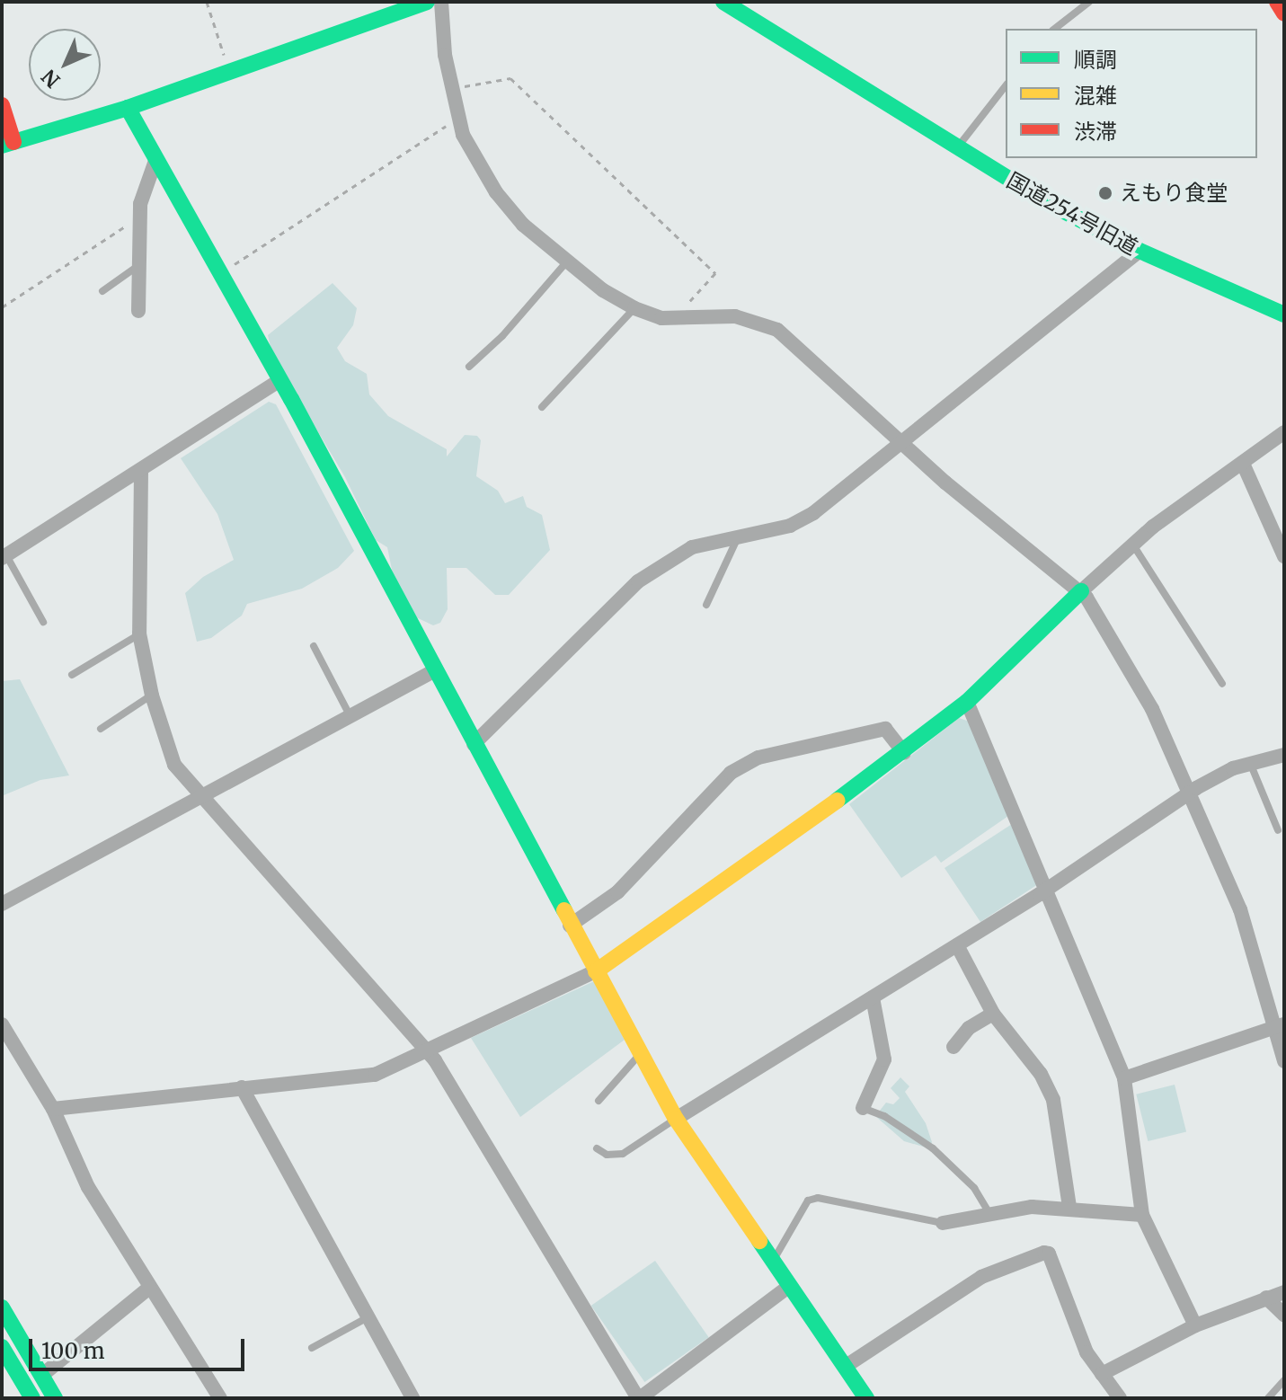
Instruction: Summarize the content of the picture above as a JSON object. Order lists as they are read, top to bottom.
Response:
{
  "streets": {
    "main road": ["国道254号旧道"]
  },
  "places": ["えもり食堂"],
  "legend": ["順調", "混雑", "渋滞"],
  "scale_bar": "100 m",
  "north": "bottom left"
}
